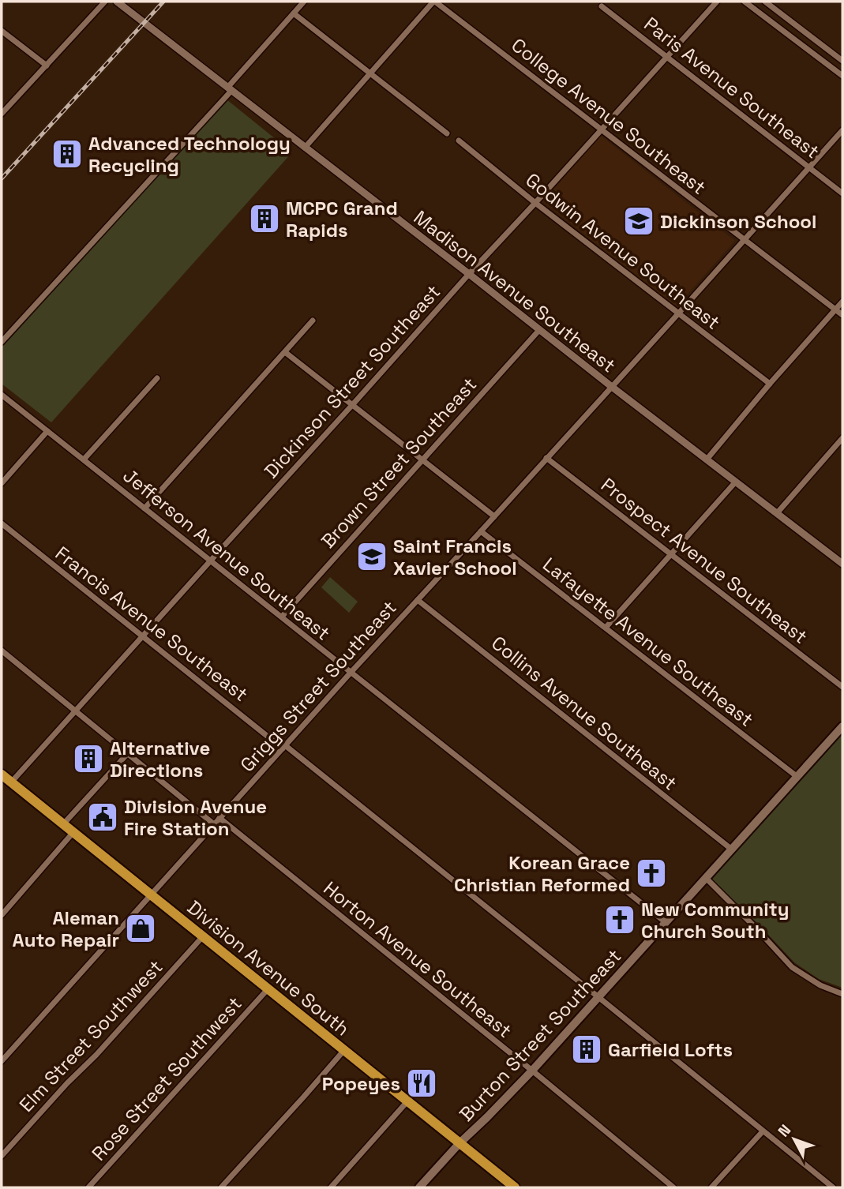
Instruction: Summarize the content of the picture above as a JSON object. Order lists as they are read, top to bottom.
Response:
{
  "streets": {
    "main road": ["Division Avenue South", "Burton Street Southeast"],
    "street": [
      "Paris Avenue Southeast",
      "College Avenue Southeast",
      "Godwin Avenue Southeast",
      "Madison Avenue Southeast",
      "Dickinson Street Southeast",
      "Brown Street Southeast",
      "Jefferson Avenue Southeast",
      "Prospect Avenue Southeast",
      "Francis Avenue Southeast",
      "Lafayette Avenue Southeast",
      "Griggs Street Southeast",
      "Collins Avenue Southeast",
      "Horton Avenue Southeast",
      "Elm Street Southwest",
      "Rose Street Southwest"
    ]
  },
  "crossings": [
    ["Paris Avenue Southeast", "Dickinson Street Southeast"],
    ["Paris Avenue Southeast", "Griggs Street Southeast"],
    ["College Avenue Southeast", "Dickinson Street Southeast"],
    ["College Avenue Southeast", "Griggs Street Southeast"],
    ["Godwin Avenue Southeast", "Dickinson Street Southeast"],
    ["Godwin Avenue Southeast", "Griggs Street Southeast"],
    ["Madison Avenue Southeast", "Dickinson Street Southeast"],
    ["Madison Avenue Southeast", "Brown Street Southeast"],
    ["Madison Avenue Southeast", "Griggs Street Southeast"],
    ["Dickinson Street Southeast", "Jefferson Avenue Southeast"],
    ["Dickinson Street Southeast", "Francis Avenue Southeast"],
    ["Dickinson Street Southeast", "Division Avenue South"],
    ["Brown Street Southeast", "Jefferson Avenue Southeast"],
    ["Jefferson Avenue Southeast", "Griggs Street Southeast"],
    ["Jefferson Avenue Southeast", "Burton Street Southeast"],
    ["Prospect Avenue Southeast", "Griggs Street Southeast"],
    ["Francis Avenue Southeast", "Griggs Street Southeast"],
    ["Francis Avenue Southeast", "Burton Street Southeast"],
    ["Lafayette Avenue Southeast", "Griggs Street Southeast"],
    ["Lafayette Avenue Southeast", "Burton Street Southeast"],
    ["Griggs Street Southeast", "Collins Avenue Southeast"],
    ["Griggs Street Southeast", "Horton Avenue Southeast"],
    ["Griggs Street Southeast", "Division Avenue South"],
    ["Collins Avenue Southeast", "Burton Street Southeast"],
    ["Horton Avenue Southeast", "Burton Street Southeast"],
    ["Division Avenue South", "Burton Street Southeast"],
    ["Division Avenue South", "Elm Street Southwest"],
    ["Division Avenue South", "Rose Street Southwest"]
  ],
  "places": {
    "building": [
      "Advanced Technology Recycling",
      "MCPC Grand Rapids",
      "Alternative Directions",
      "Garfield Lofts"
    ],
    "school or university": ["Dickinson School", "Saint Francis Xavier School"],
    "public building": ["Division Avenue Fire Station"],
    "church": ["Korean Grace Christian Reformed", "New Community Church South"],
    "shop": ["Aleman Auto Repair"],
    "restaurant": ["Popeyes"]
  },
  "north": "top left"
}
